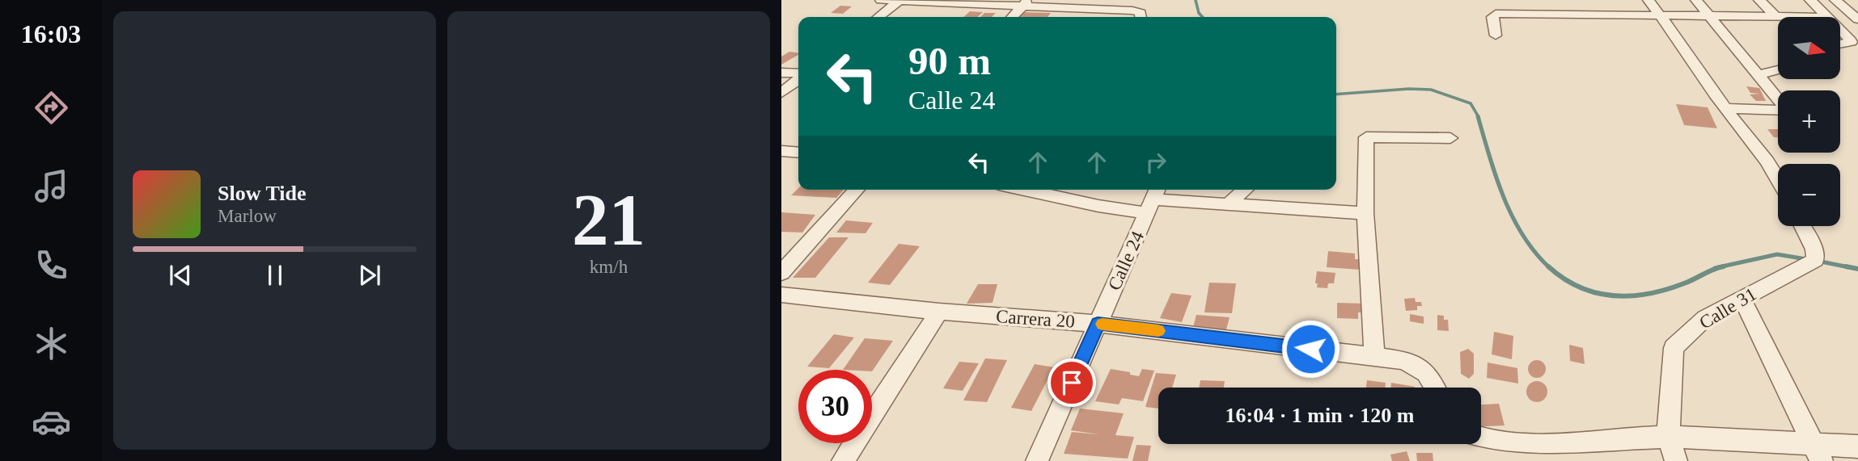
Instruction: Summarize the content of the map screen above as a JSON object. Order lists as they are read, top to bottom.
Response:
{
  "streets": {
    "street": ["Calle 24", "Calle 31", "Carrera 20"]
  },
  "crossings": [
    ["Calle 24", "Carrera 20"]
  ],
  "north": "right",
  "page": {
    "tabs": "16:03",
    "tile": ["21", "km/h"],
    "map_buttons": ["+", "−"],
    "turn": ["90 m", "Calle 24"],
    "song": ["Slow Tide", "Marlow"],
    "limit": "30",
    "trip": "16:04 · 1 min · 120 m"
  }
}
